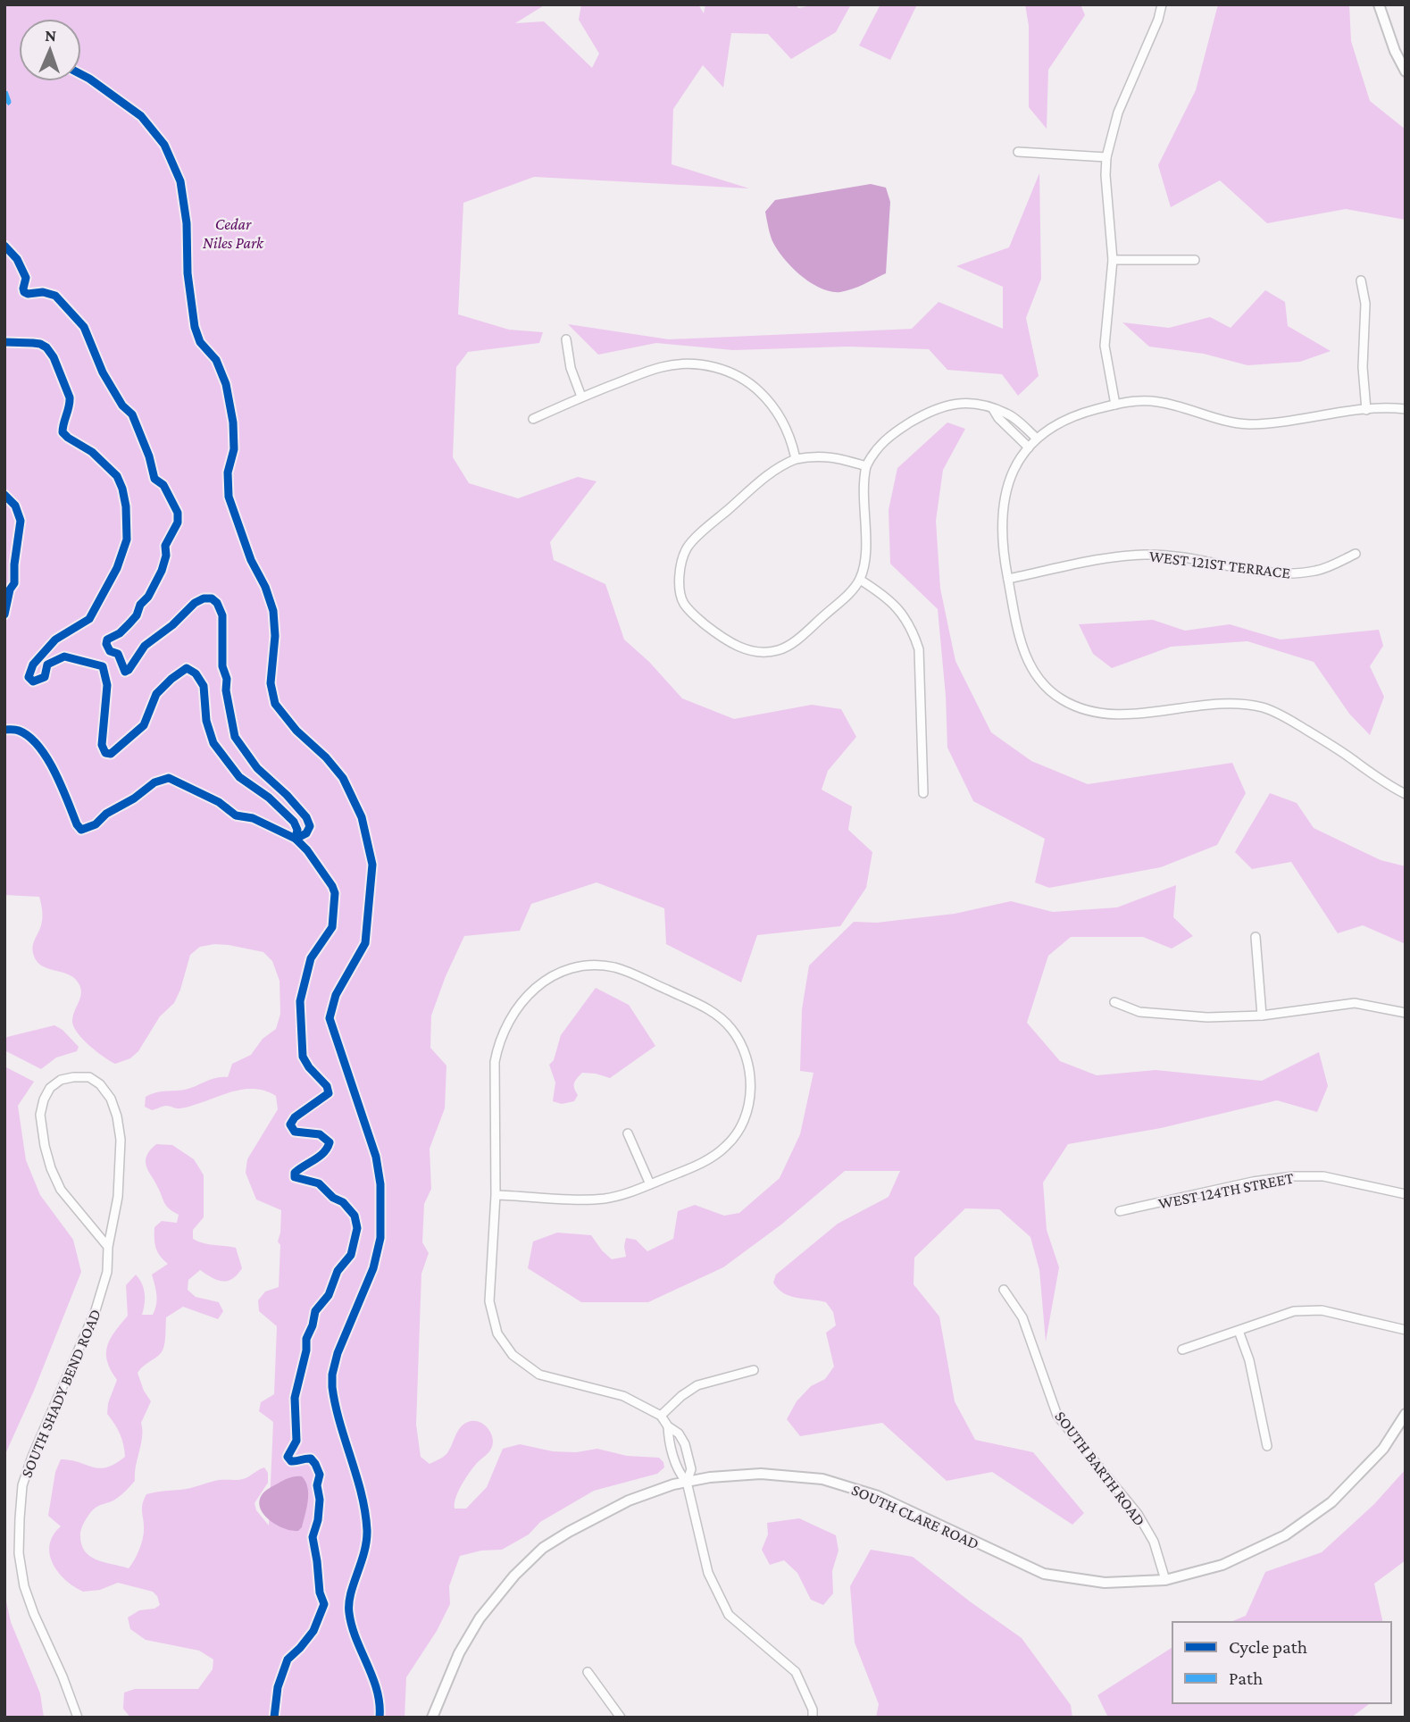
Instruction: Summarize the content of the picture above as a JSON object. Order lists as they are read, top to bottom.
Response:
{
  "streets": {
    "street": [
      "WEST 121ST TERRACE",
      "WEST 124TH STREET",
      "SOUTH SHADY BEND ROAD",
      "SOUTH BARTH ROAD",
      "SOUTH CLARE ROAD"
    ]
  },
  "crossings": [
    ["SOUTH BARTH ROAD", "SOUTH CLARE ROAD"]
  ],
  "parks": ["Cedar Niles Park"],
  "legend": ["Cycle path", "Path"],
  "north": "top"
}
